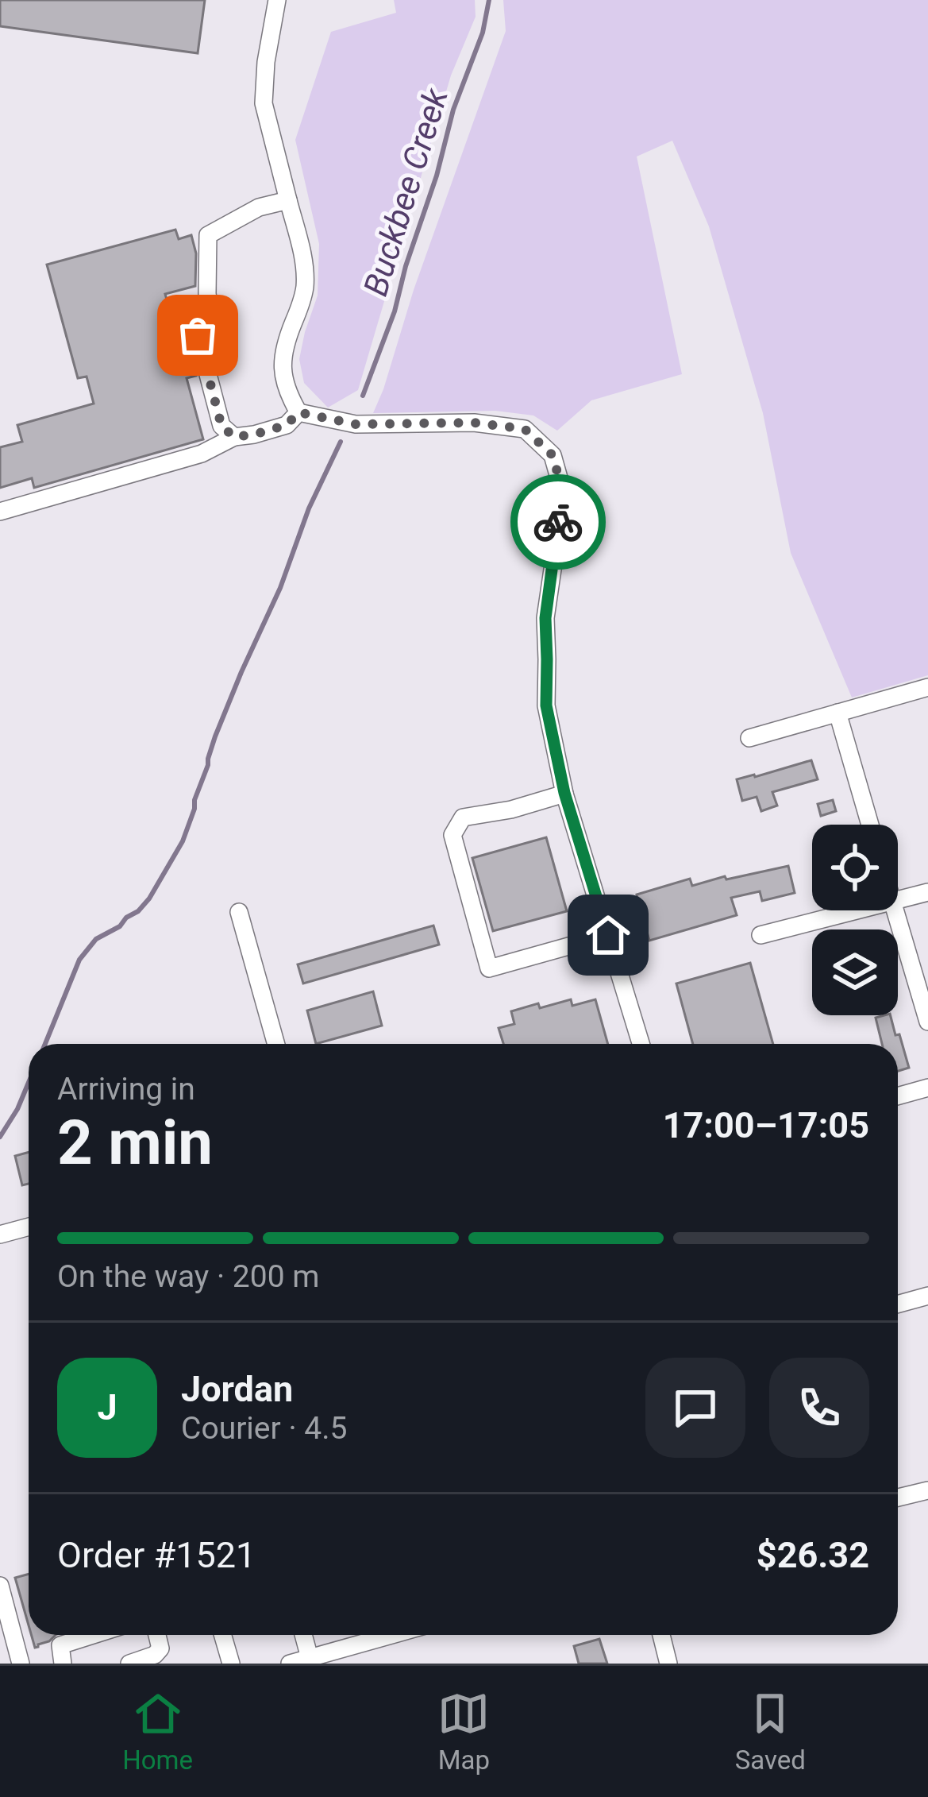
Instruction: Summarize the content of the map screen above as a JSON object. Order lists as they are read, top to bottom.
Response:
{
  "water": ["Buckbee Creek"],
  "page": {
    "heading": ["2 min", "Arriving in", "17:00–17:05"],
    "panel": [
      "Jordan",
      "Courier · 4.5",
      "Order #1521",
      "$26.32"
    ],
    "bar": "On the way · 200 m",
    "round": "J",
    "tabs": ["Home", "Map", "Saved"]
  }
}
